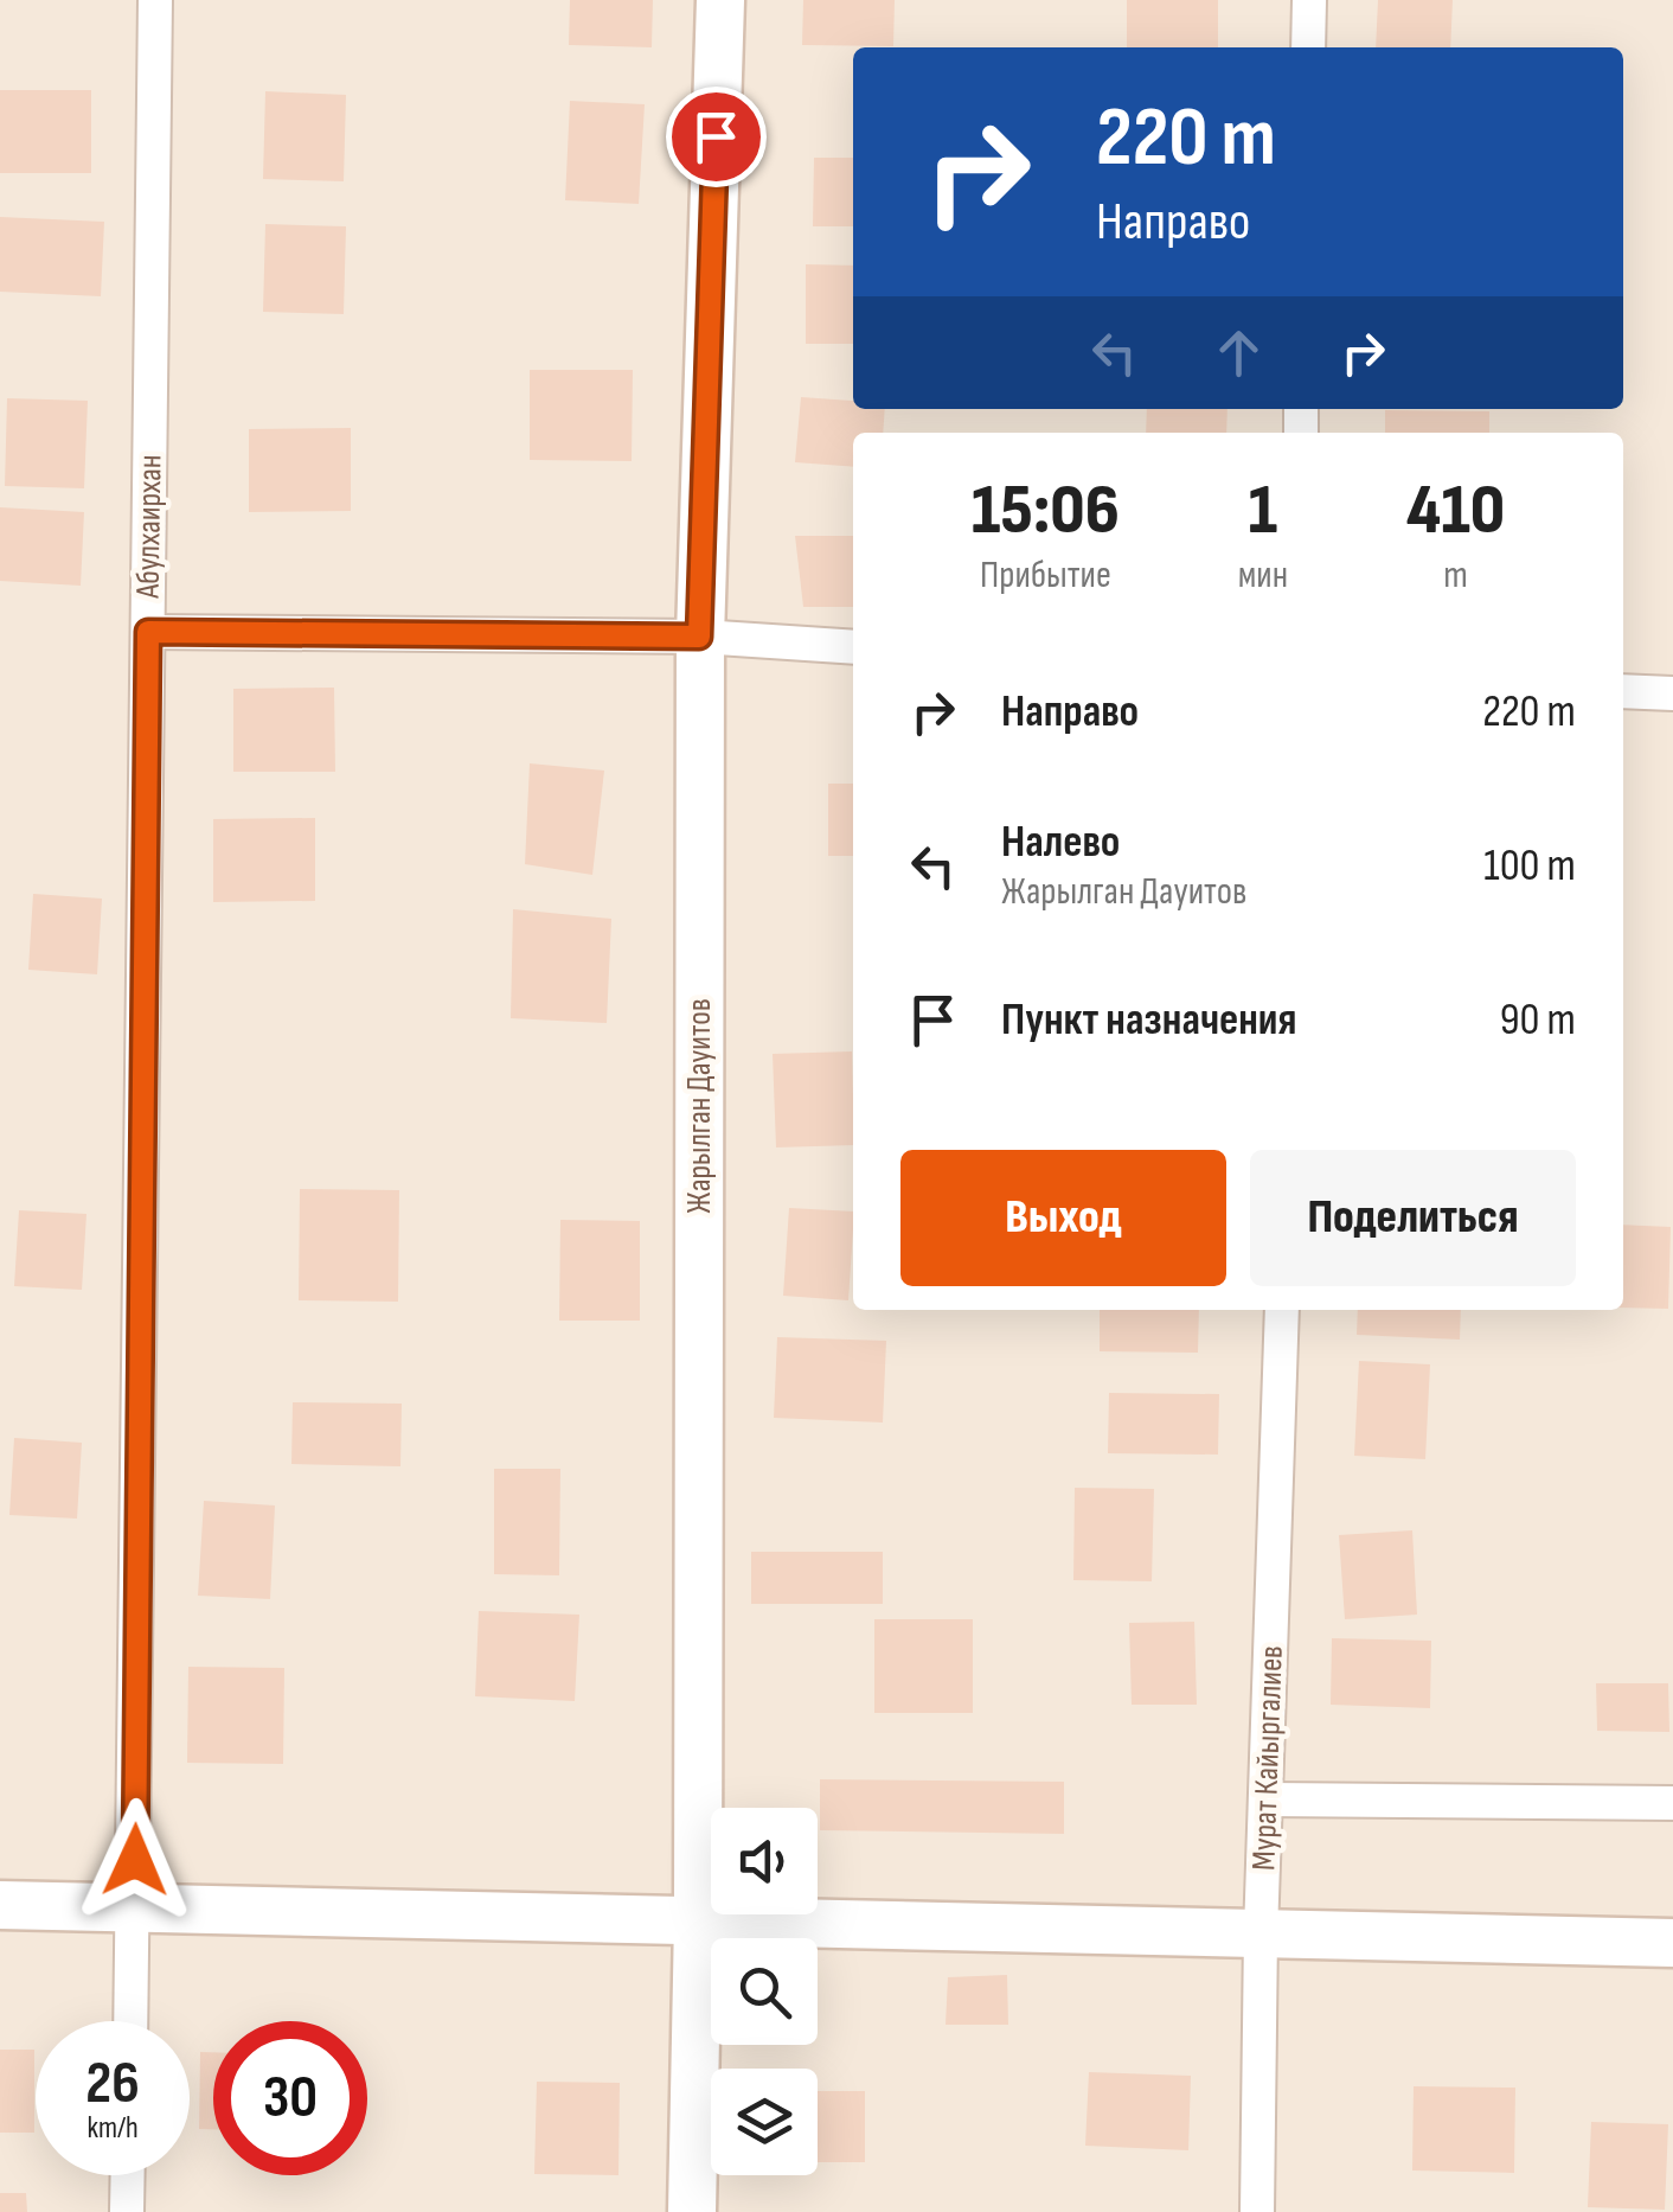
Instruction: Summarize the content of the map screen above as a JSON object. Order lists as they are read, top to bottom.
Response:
{
  "streets": {
    "street": ["Абулхаирхан", "Жарылган Дауитов", "Мурат Кайыргалиев"]
  },
  "page": {
    "turn": ["220 m", "Направо"],
    "eta": [
      "15:06",
      "Прибытие",
      "1",
      "мин",
      "410",
      "m"
    ],
    "list": [
      {
        "name": "Направо",
        "value": "220 m"
      },
      {
        "name": "Налево",
        "note": "Жарылган Дауитов",
        "value": "100 m"
      },
      {
        "name": "Пункт назначения",
        "value": "90 m"
      }
    ],
    "buttons": ["Выход", "Поделиться"],
    "speed": "26 km/h",
    "limit": "30"
  }
}
